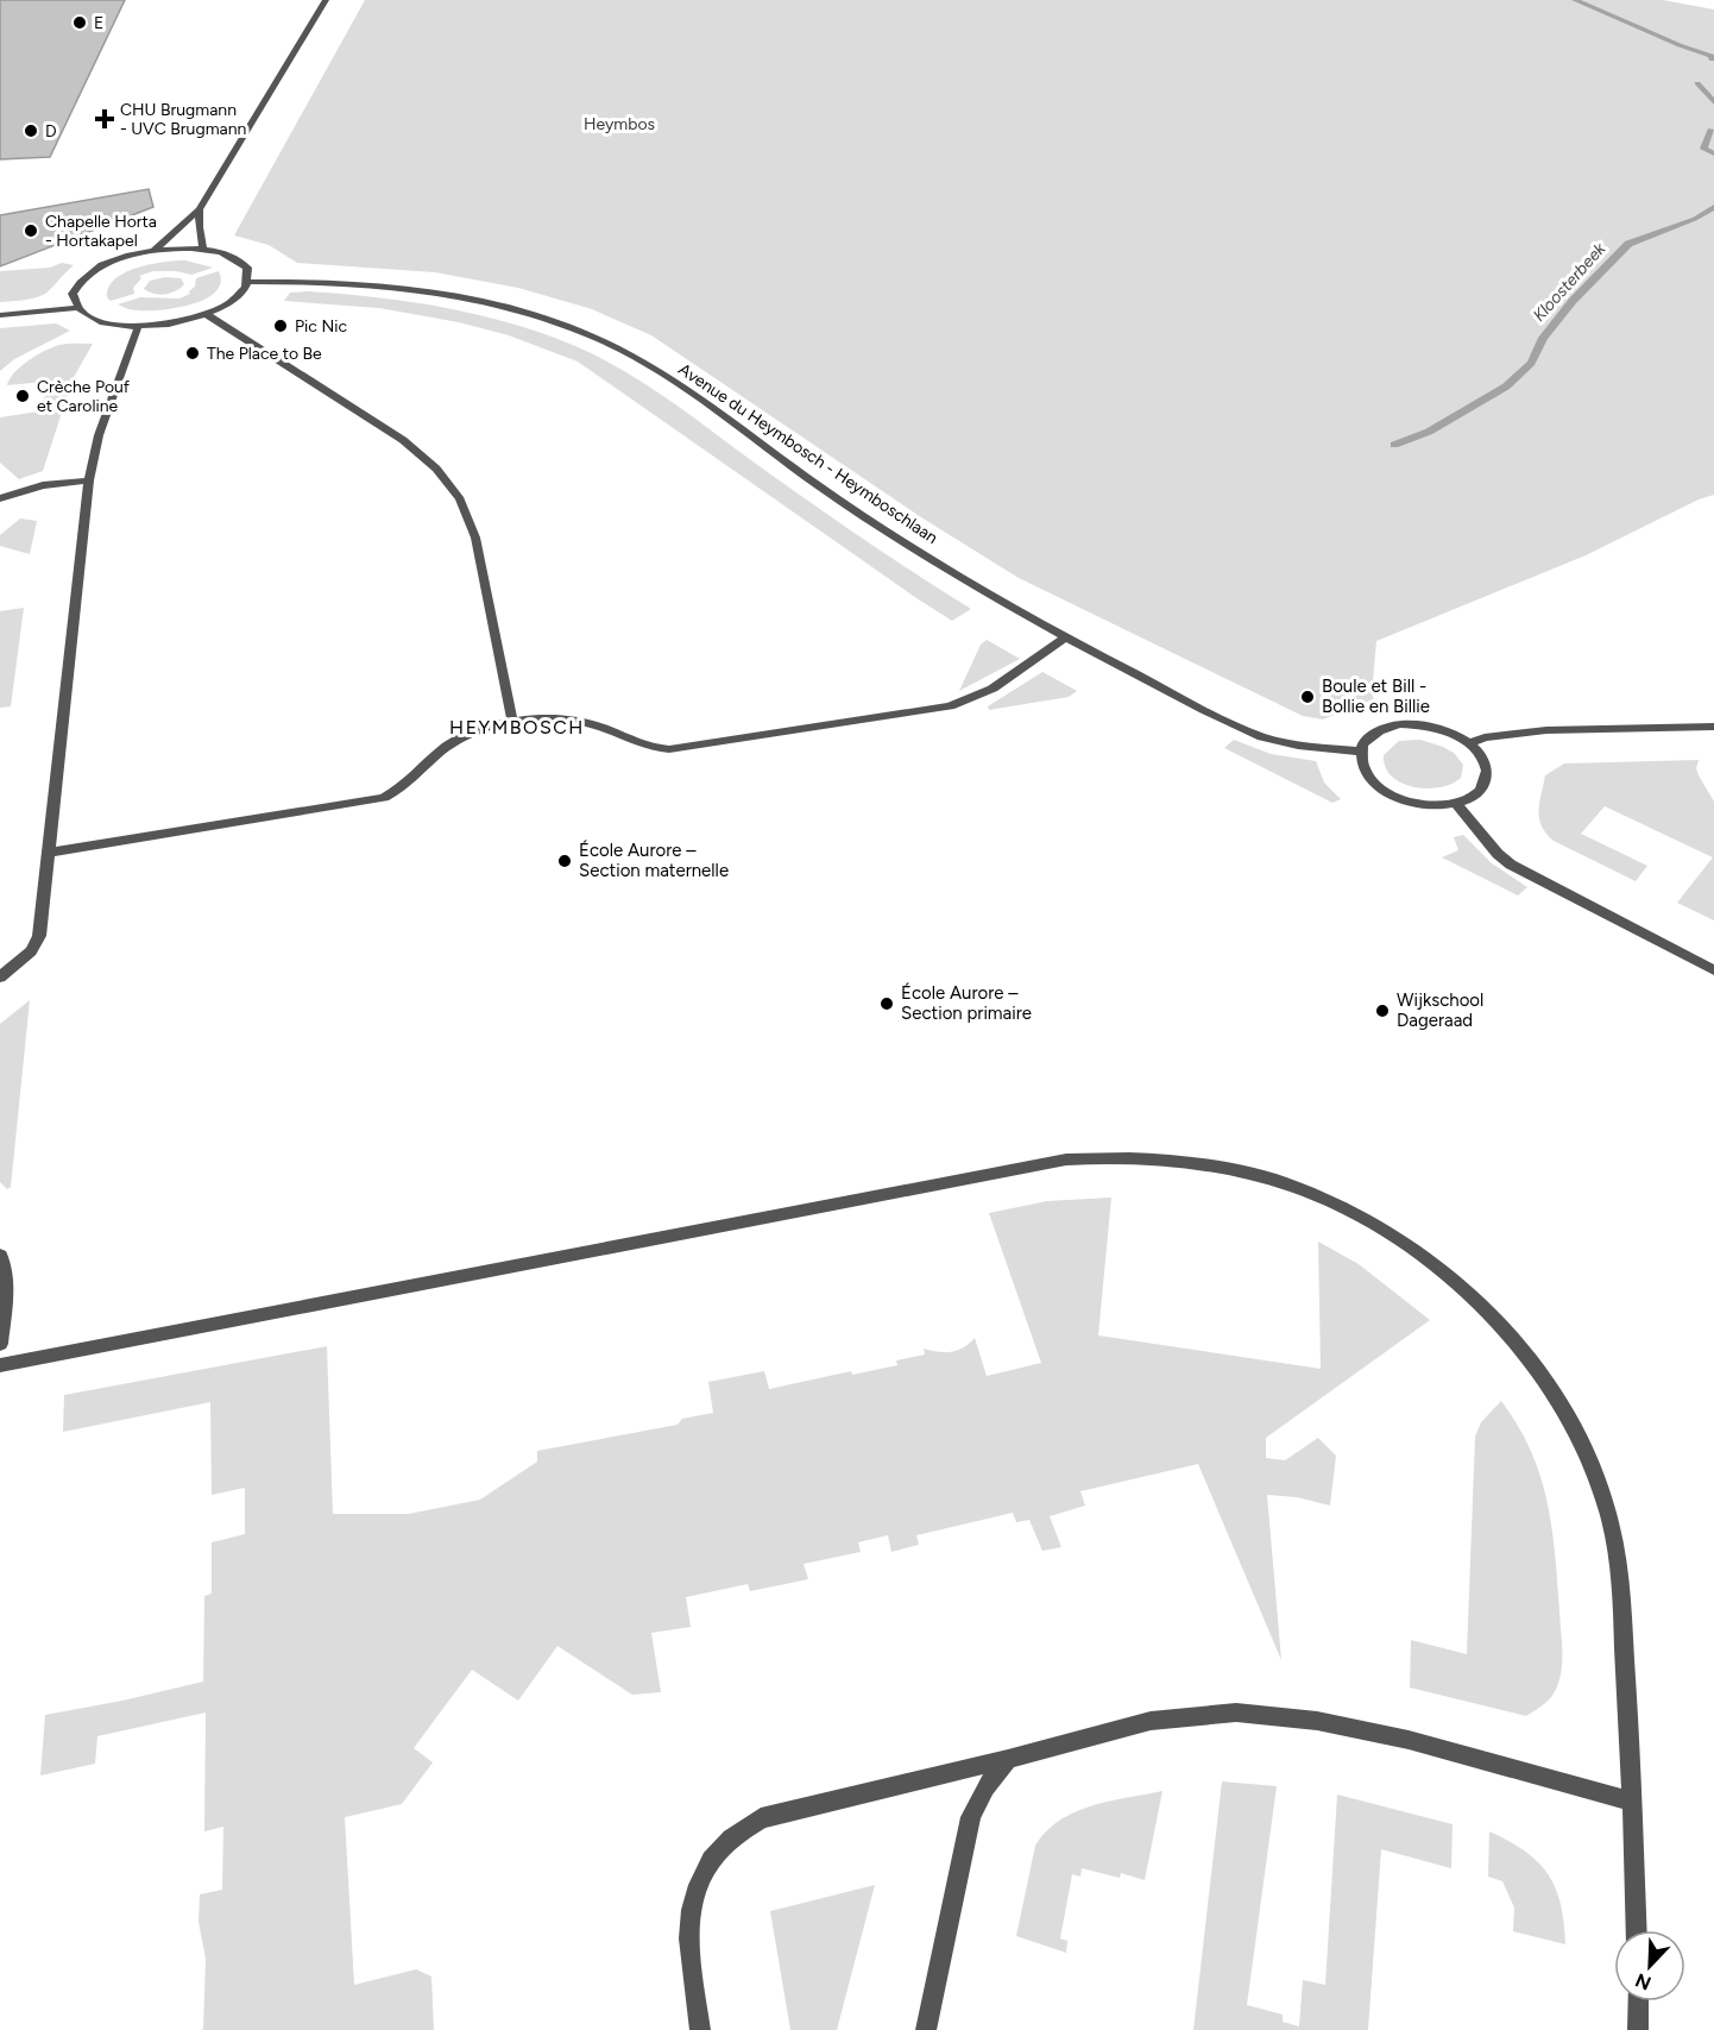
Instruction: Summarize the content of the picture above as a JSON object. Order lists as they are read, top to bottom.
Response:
{
  "streets": {
    "street": ["Avenue du Heymbosch - Heymboschlaan"]
  },
  "districts": ["HEYMBOSCH"],
  "water": ["Kloosterbeek"],
  "parks": ["Heymbos"],
  "places": {
    "other": [
      "E",
      "D",
      "Chapelle Horta - Hortakapel",
      "Pic Nic",
      "The Place to Be",
      "Crèche Pouf et Caroline",
      "Boule et Bill - Bollie en Billie",
      "École Aurore – Section maternelle",
      "École Aurore – Section primaire",
      "Wijkschool Dageraad"
    ],
    "health": ["CHU Brugmann - UVC Brugmann"]
  },
  "north": "bottom left"
}
